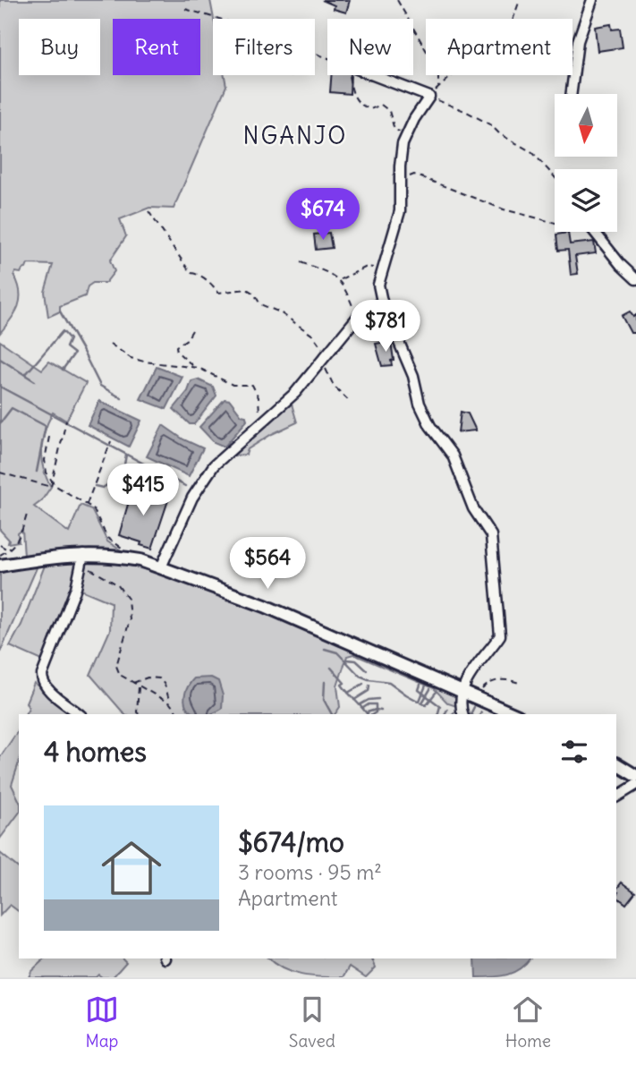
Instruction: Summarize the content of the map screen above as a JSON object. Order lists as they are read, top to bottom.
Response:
{
  "districts": ["NGANJO"],
  "north": "bottom",
  "page": {
    "chip": [
      "Buy",
      "Rent",
      "Filters",
      "New",
      "Apartment"
    ],
    "price": [
      "$674",
      "$781",
      "$415",
      "$564"
    ],
    "heading": "4 homes",
    "list": [
      {
        "name": "$674/mo",
        "note": "3 rooms · 95 m² · Apartment"
      }
    ],
    "tabs": ["Map", "Saved", "Home"]
  }
}
